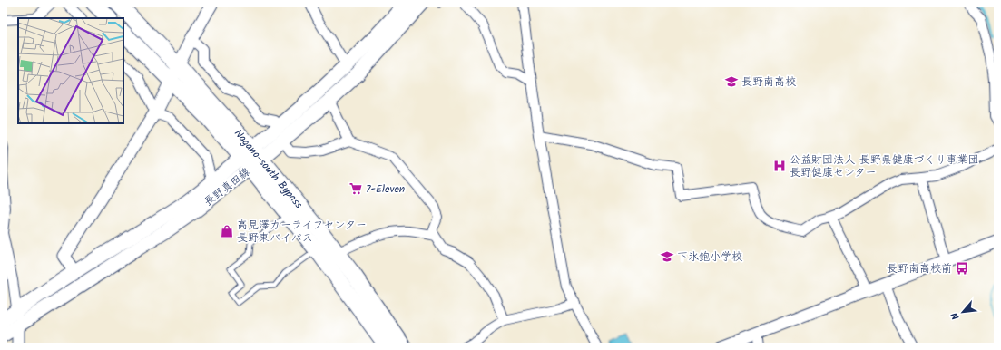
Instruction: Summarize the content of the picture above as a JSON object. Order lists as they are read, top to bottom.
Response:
{
  "streets": {
    "highway": ["Nagano-south Bypass"],
    "main road": ["長野真田線"]
  },
  "crossings": [
    ["Nagano-south Bypass", "長野真田線"]
  ],
  "places": {
    "school or university": ["長野南高校", "下氷鉋小学校"],
    "hospital": ["公益財団法人 長野県健康づくり事業団 長野健康センター"],
    "supermarket": ["7-Eleven"],
    "shop": ["高見澤カーライフセンター 長野東バイパス"],
    "bus stop": ["長野南高校前"]
  },
  "north": "bottom left"
}
